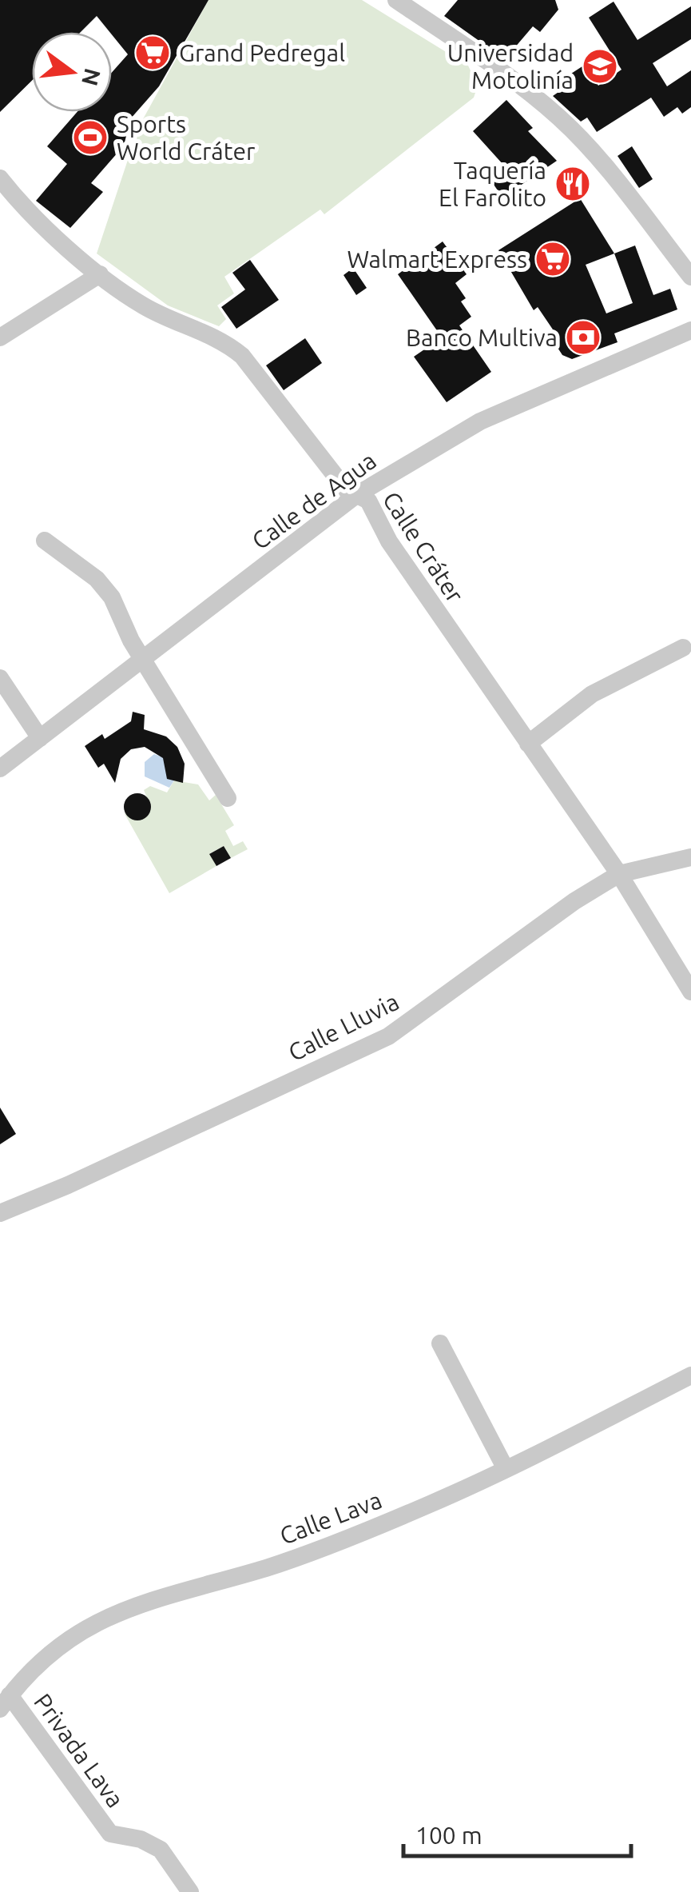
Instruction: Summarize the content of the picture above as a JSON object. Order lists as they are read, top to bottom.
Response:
{
  "streets": {
    "street": [
      "Calle de Agua",
      "Calle Cráter",
      "Calle Lluvia",
      "Calle Lava",
      "Privada Lava"
    ]
  },
  "crossings": [
    ["Calle de Agua", "Calle Cráter"],
    ["Calle Cráter", "Calle Lluvia"],
    ["Calle Lava", "Privada Lava"]
  ],
  "places": {
    "supermarket": ["Grand Pedregal", "Walmart Express"],
    "school or university": ["Universidad Motolinía"],
    "sports": ["Sports World Cráter"],
    "restaurant": ["Taquería El Farolito"],
    "bank": ["Banco Multiva"]
  },
  "scale_bar": "100 m",
  "north": "right"
}
